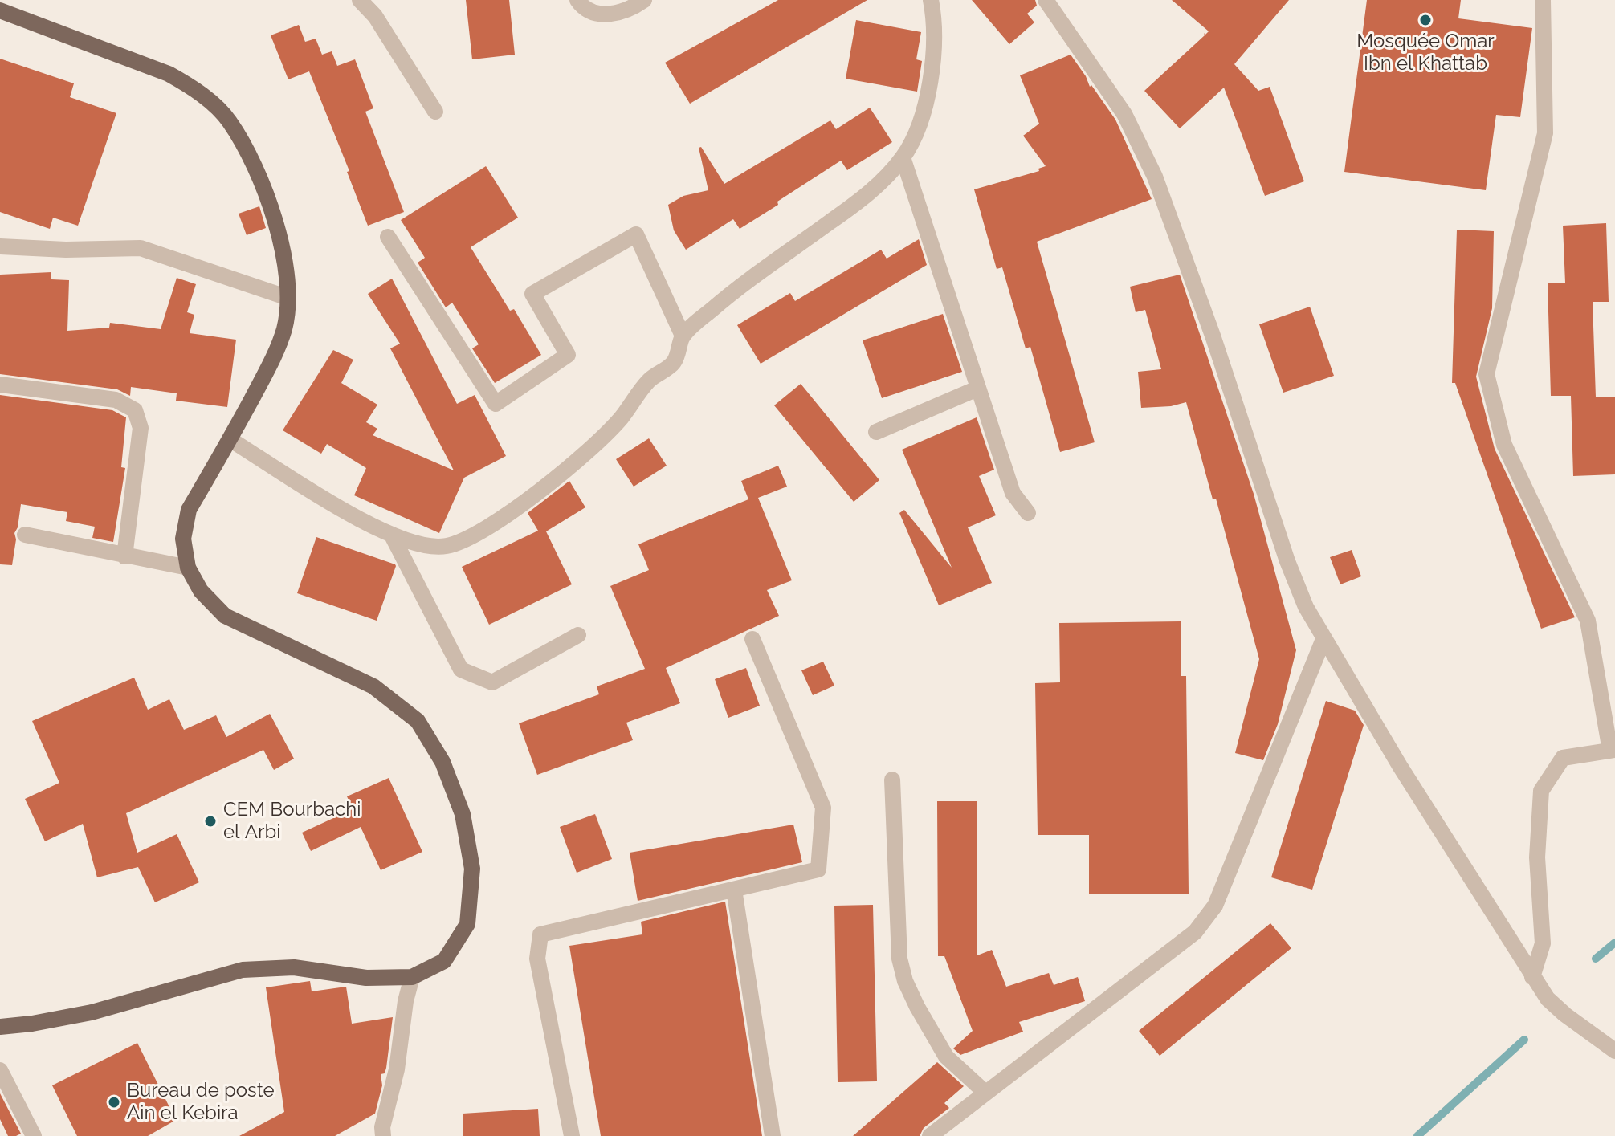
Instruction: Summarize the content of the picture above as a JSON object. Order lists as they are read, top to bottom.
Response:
{
  "places": ["Mosquée Omar Ibn el Khattab", "CEM Bourbachi el Arbi", "Bureau de poste Ain el Kebira"]
}
